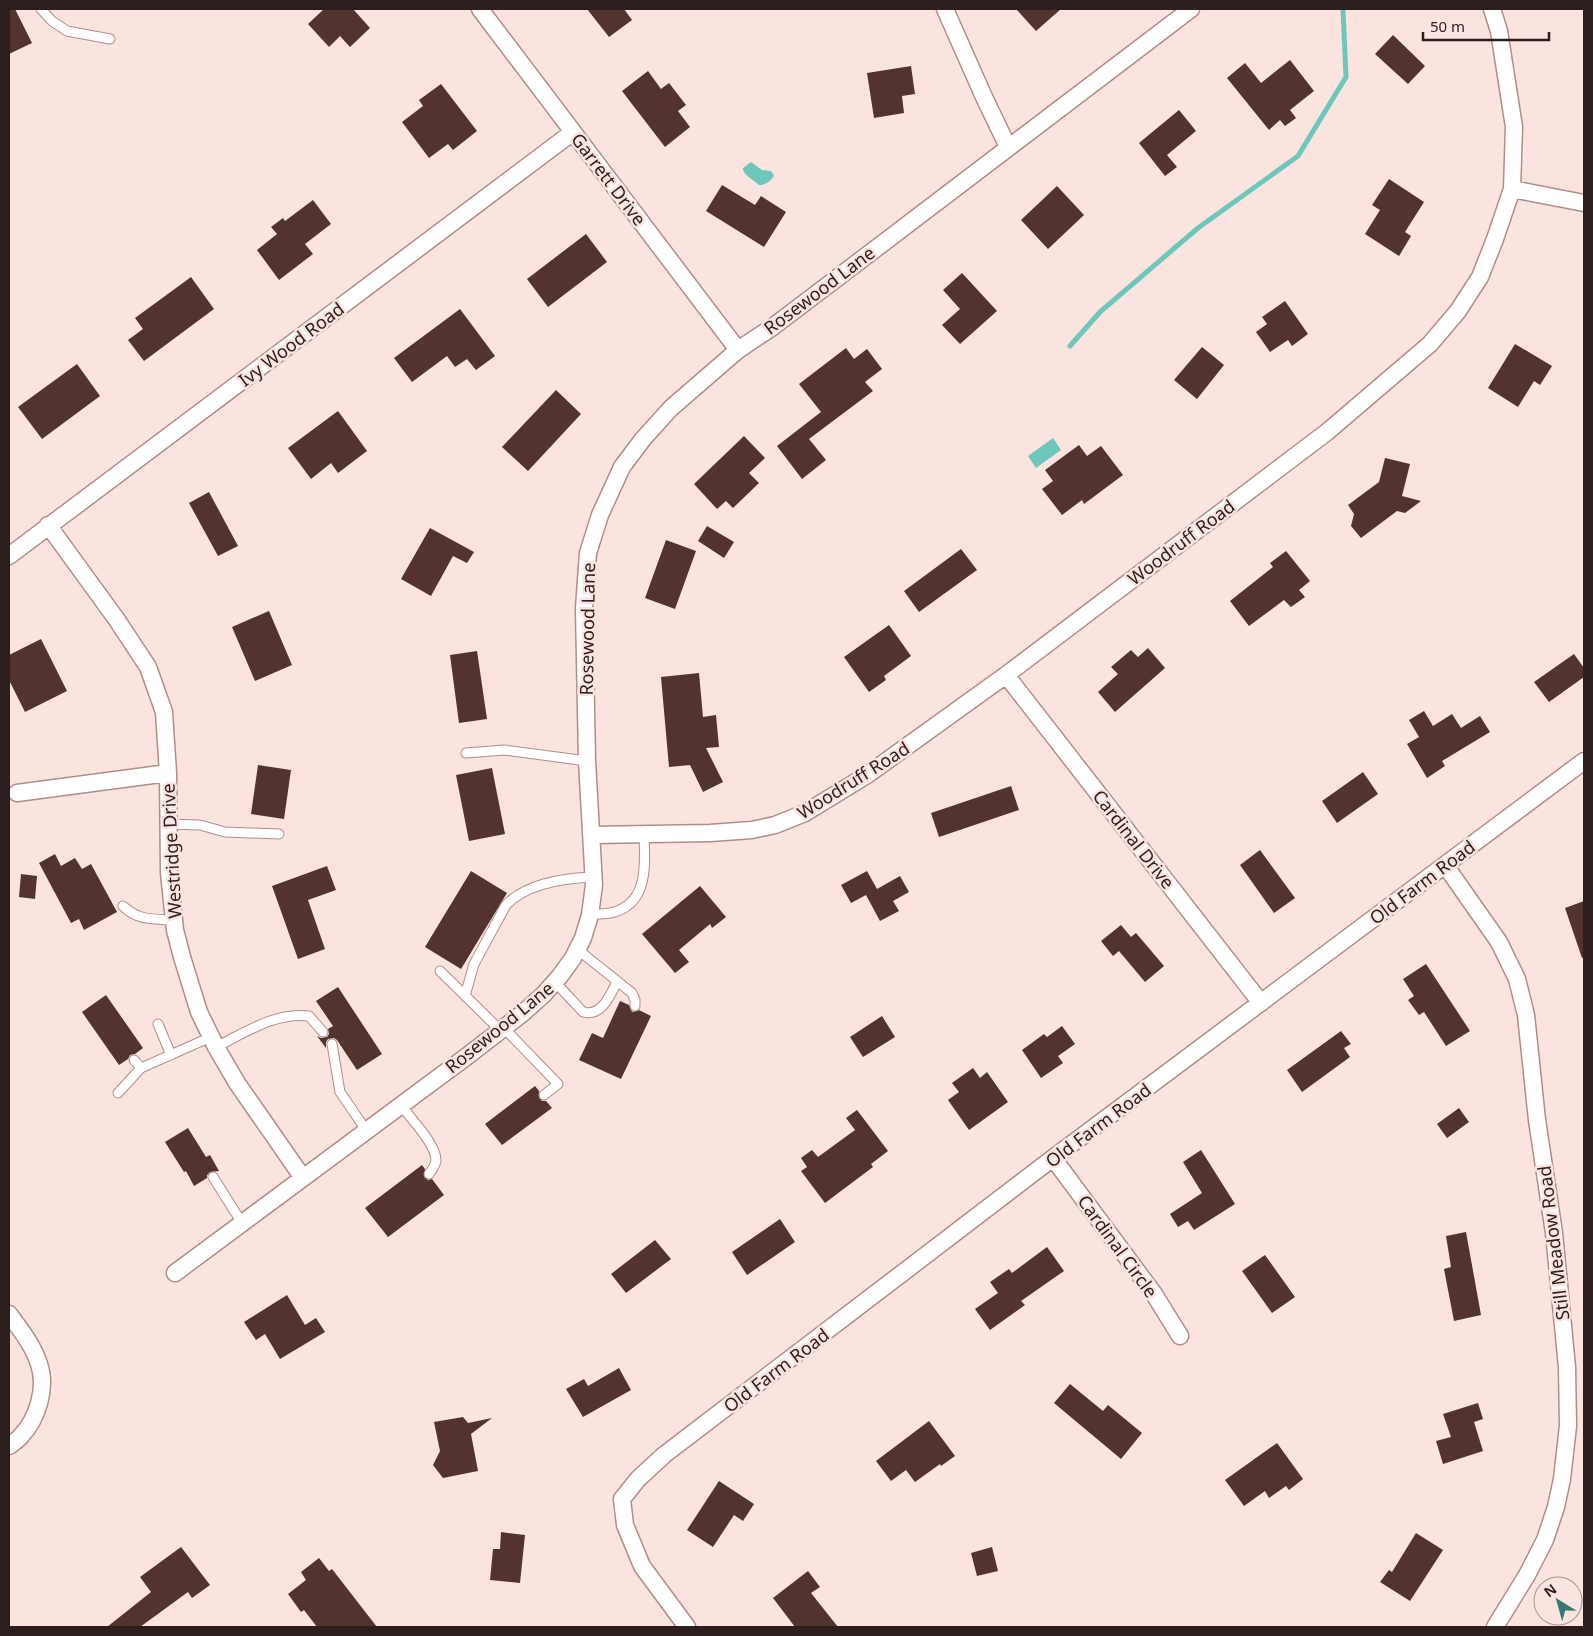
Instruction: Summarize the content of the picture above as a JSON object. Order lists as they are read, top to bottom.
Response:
{
  "streets": {
    "street": [
      "Garrett Drive",
      "Rosewood Lane",
      "Ivy Wood Road",
      "Woodruff Road",
      "Cardinal Drive",
      "Westridge Drive",
      "Old Farm Road",
      "Still Meadow Road",
      "Cardinal Circle"
    ]
  },
  "crossings": [
    ["Garrett Drive", "Rosewood Lane"],
    ["Garrett Drive", "Ivy Wood Road"],
    ["Rosewood Lane", "Woodruff Road"],
    ["Rosewood Lane", "Westridge Drive"],
    ["Ivy Wood Road", "Westridge Drive"],
    ["Woodruff Road", "Cardinal Drive"],
    ["Cardinal Drive", "Old Farm Road"],
    ["Old Farm Road", "Still Meadow Road"],
    ["Old Farm Road", "Cardinal Circle"]
  ],
  "scale_bar": "50 m",
  "north": "top left"
}
